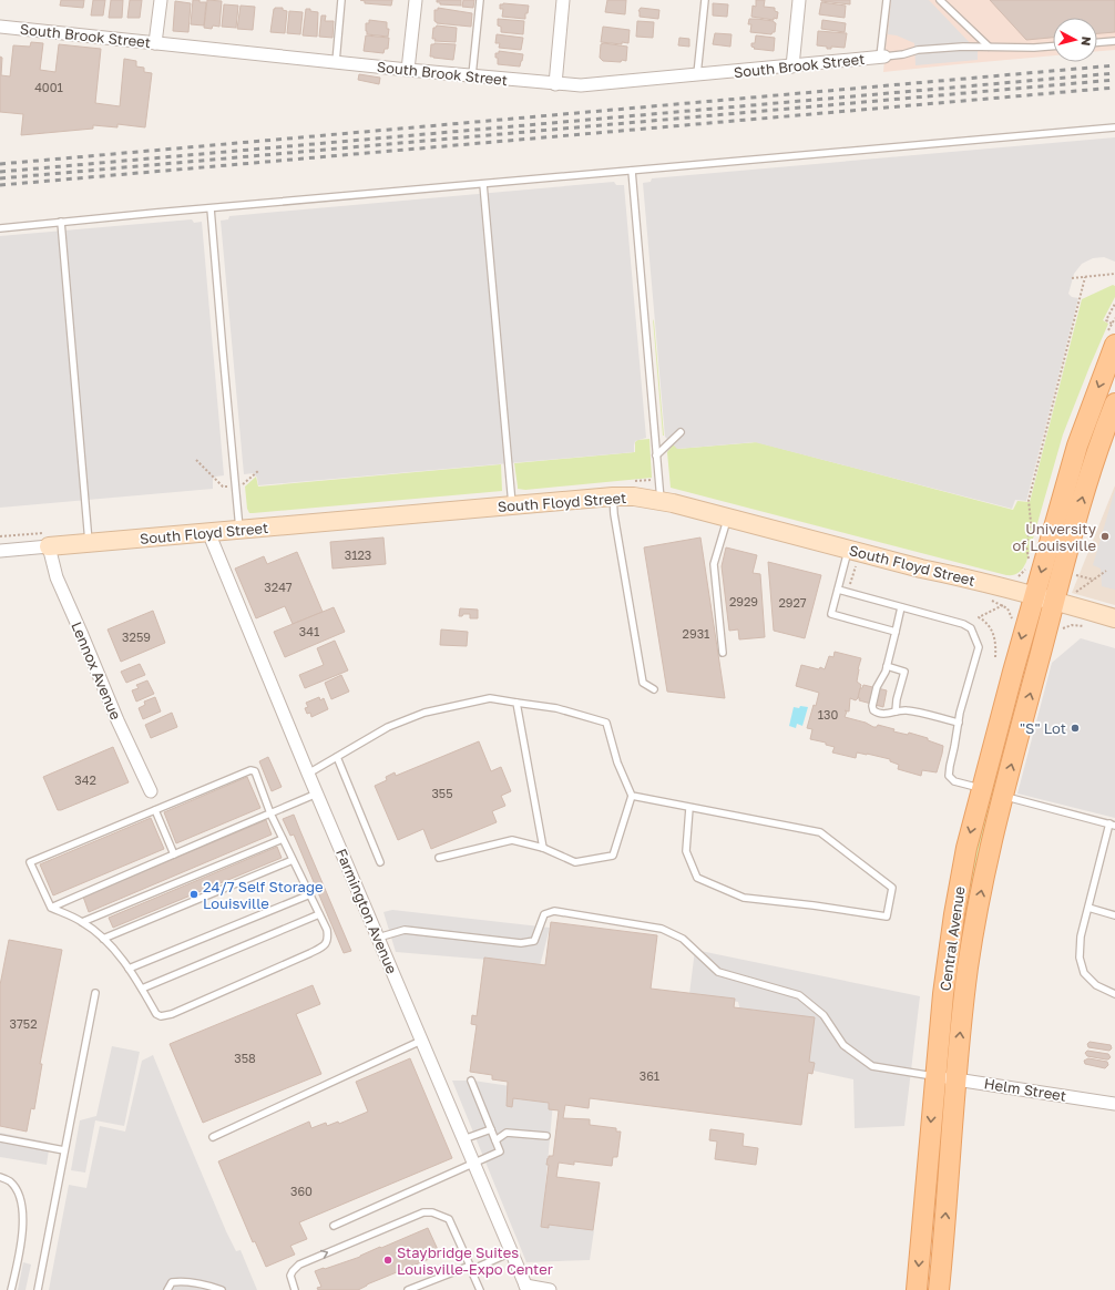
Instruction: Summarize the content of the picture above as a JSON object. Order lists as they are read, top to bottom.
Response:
{
  "streets": {
    "main road": ["Central Avenue"],
    "street": [
      "South Brook Street",
      "South Floyd Street",
      "Lennox Avenue",
      "Farmington Avenue",
      "Helm Street"
    ]
  },
  "crossings": [
    ["South Floyd Street", "Lennox Avenue"],
    ["South Floyd Street", "Farmington Avenue"],
    ["South Floyd Street", "Central Avenue"],
    ["Central Avenue", "Helm Street"]
  ],
  "places": [
    "University of Louisville",
    "\"S\" Lot",
    "24/7 Self Storage Louisville",
    "Staybridge Suites Louisville-Expo Center"
  ],
  "house_numbers": [
    "4001",
    "3123",
    "3247",
    "2929",
    "2927",
    "341",
    "2931",
    "3259",
    "130",
    "342",
    "355",
    "3752",
    "358",
    "361",
    "360"
  ],
  "north": "right"
}
